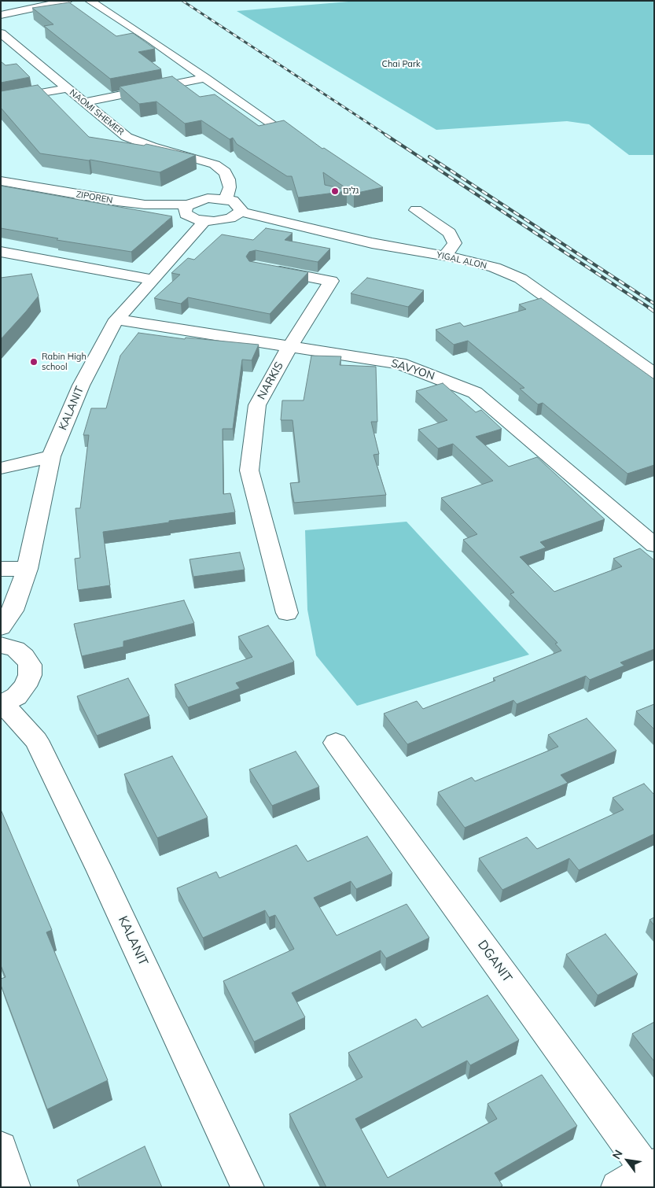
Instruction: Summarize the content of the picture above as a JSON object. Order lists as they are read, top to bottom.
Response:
{
  "streets": {
    "street": [
      "NAOMI SHEMER",
      "ZIPOREN",
      "YIGAL ALON",
      "SAVYON",
      "NARKIS",
      "KALANIT",
      "DGANIT"
    ]
  },
  "crossings": [
    ["NAOMI SHEMER", "ZIPOREN"],
    ["SAVYON", "NARKIS"],
    ["SAVYON", "KALANIT"]
  ],
  "parks": ["Chai Park"],
  "places": ["גלים", "Rabin High school"],
  "north": "top left"
}
